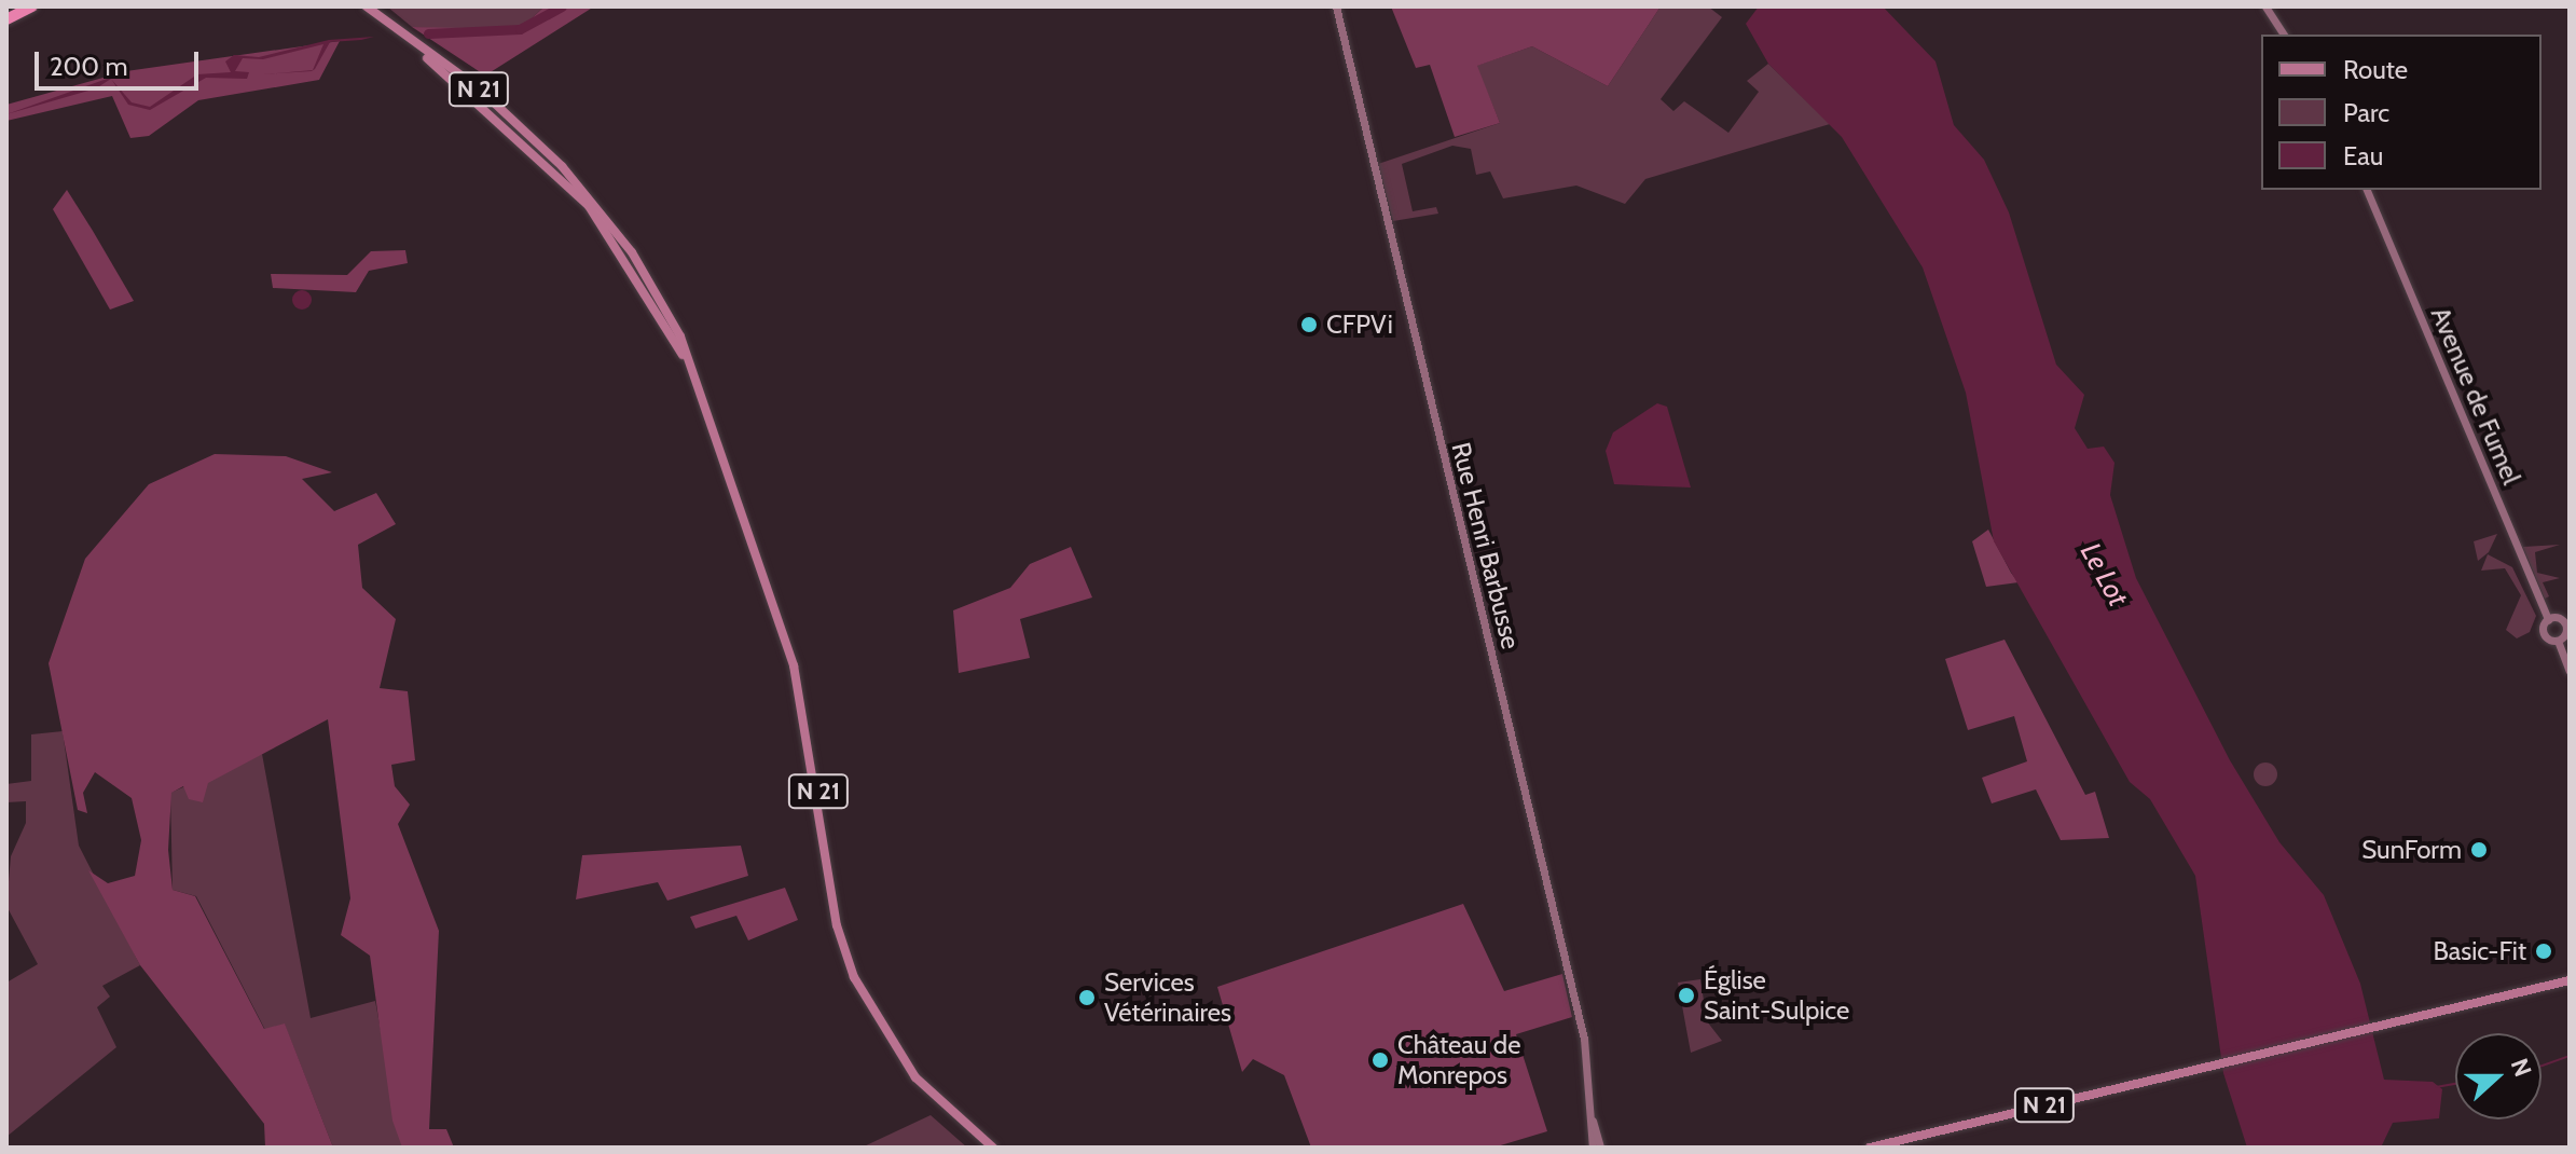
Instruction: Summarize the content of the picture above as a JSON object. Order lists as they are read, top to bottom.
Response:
{
  "streets": {
    "main road": ["N 21", "Avenue de Fumel", "Rue Henri Barbusse"]
  },
  "water": ["Le Lot"],
  "places": [
    "CFPVi",
    "SunForm",
    "Basic-Fit",
    "Église Saint-Sulpice",
    "Services Vétérinaires",
    "Château de Monrepos"
  ],
  "legend": ["Route", "Parc", "Eau"],
  "scale_bar": "200 m",
  "north": "right"
}
